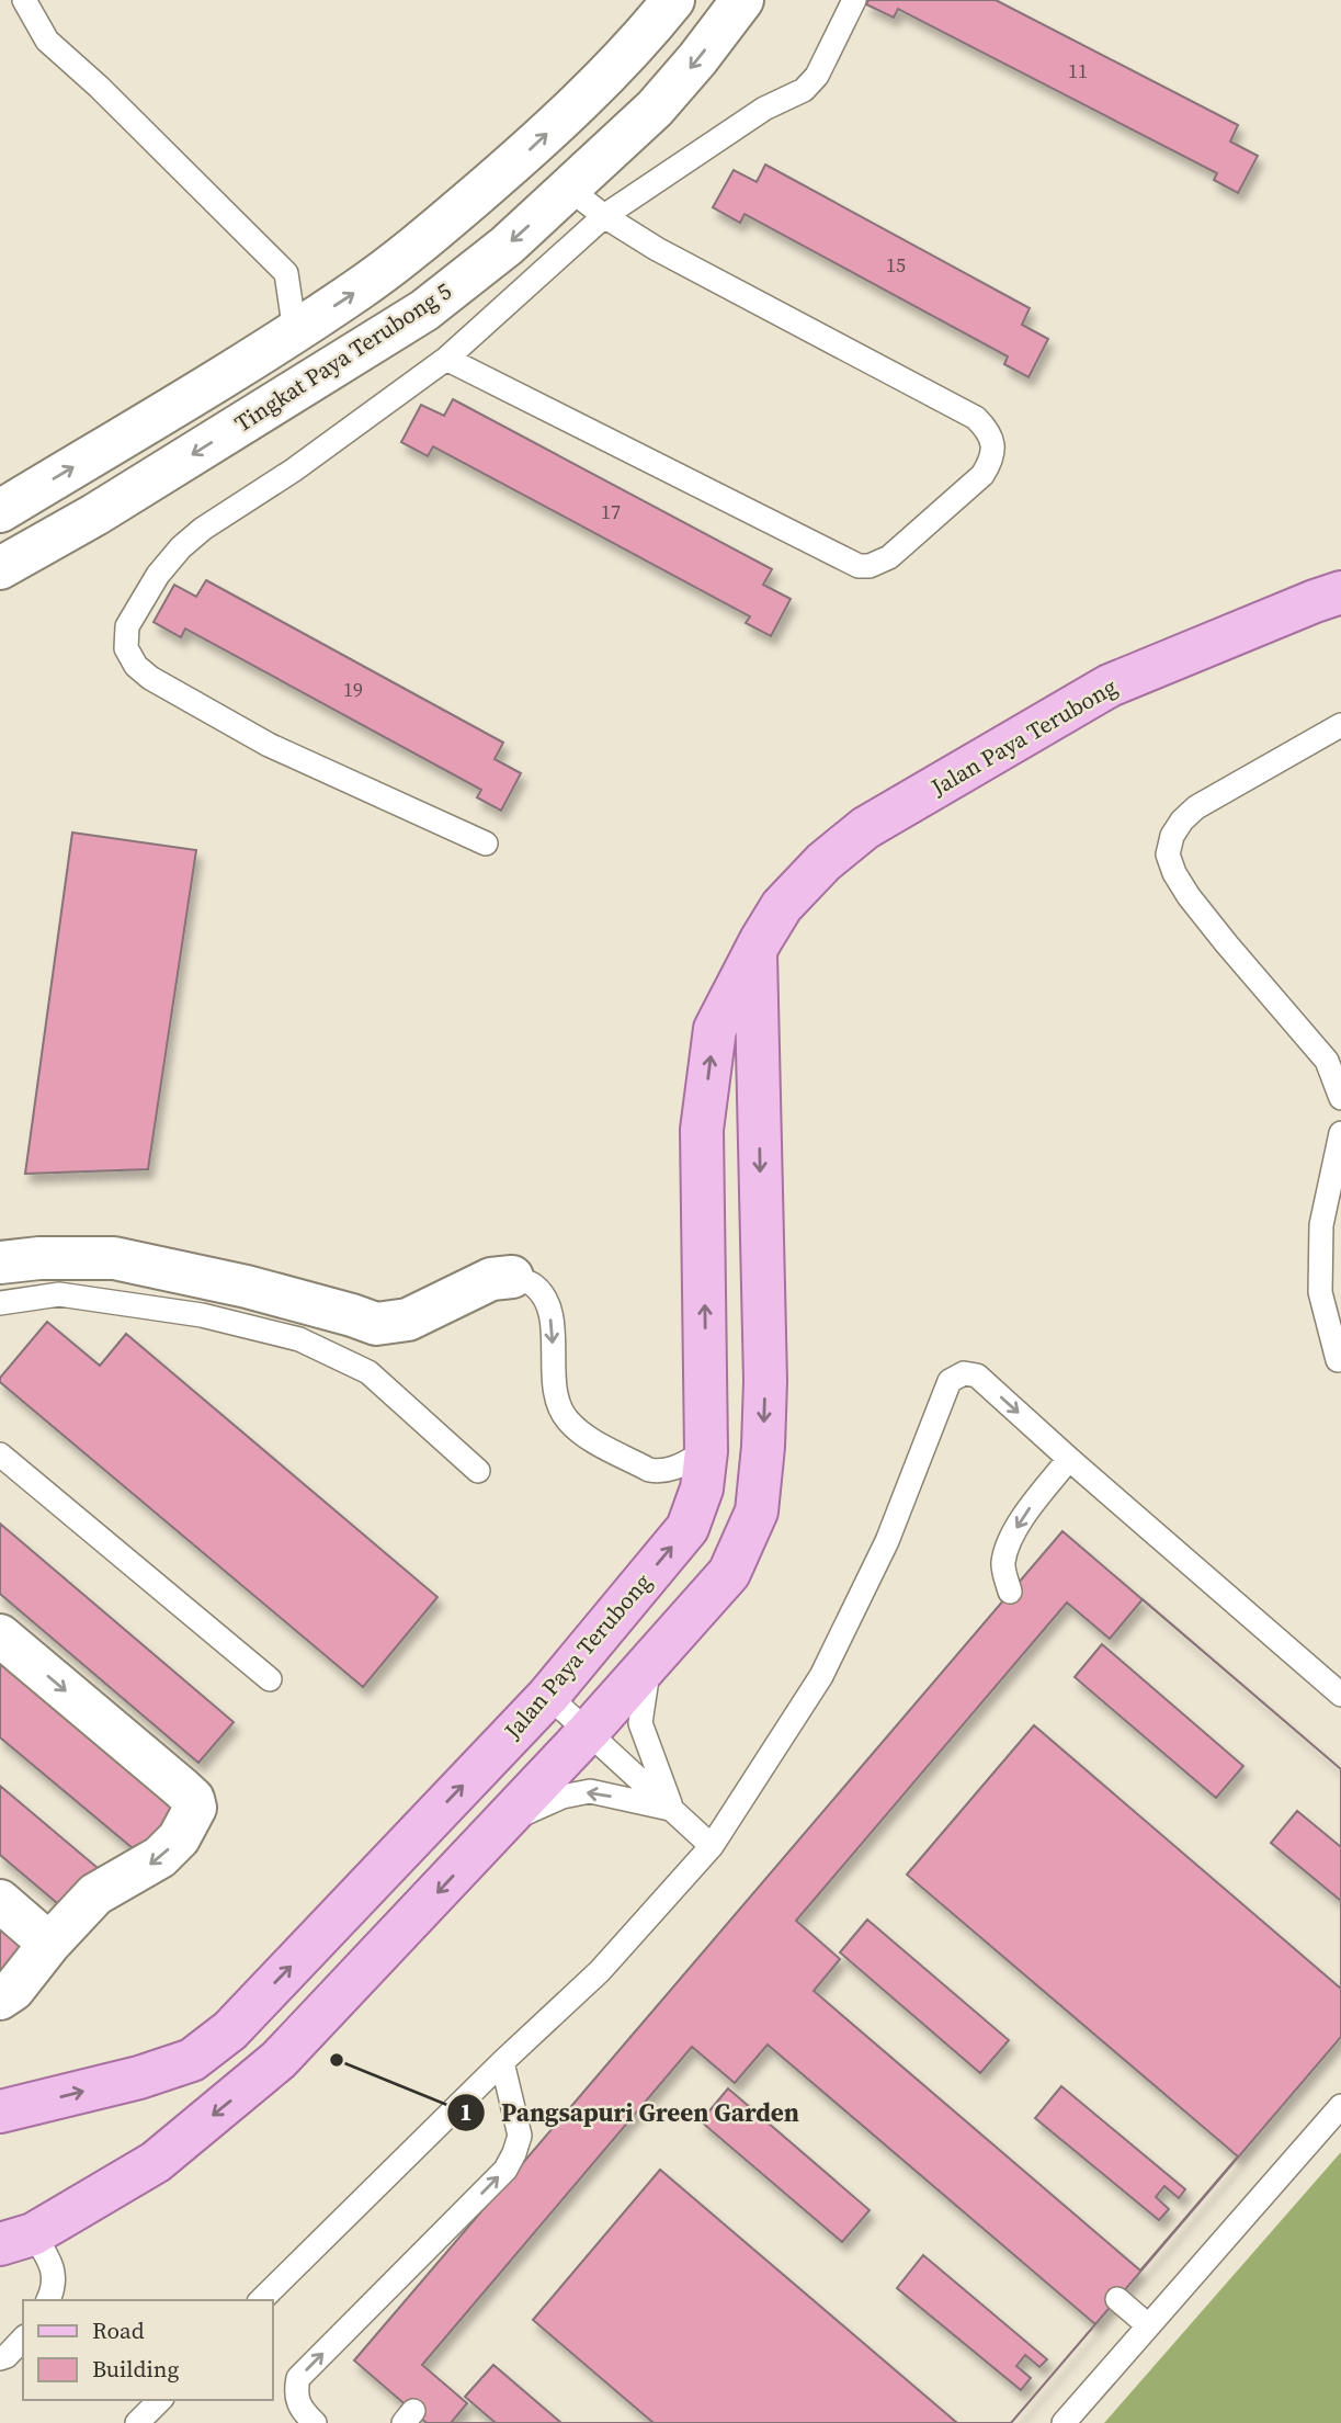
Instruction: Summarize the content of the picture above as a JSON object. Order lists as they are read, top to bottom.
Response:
{
  "streets": {
    "main road": ["Jalan Paya Terubong"],
    "street": ["Tingkat Paya Terubong 5"]
  },
  "places": ["Pangsapuri Green Garden"],
  "house_numbers": [
    "11",
    "15",
    "17",
    "19"
  ],
  "legend": ["Road", "Building"]
}
